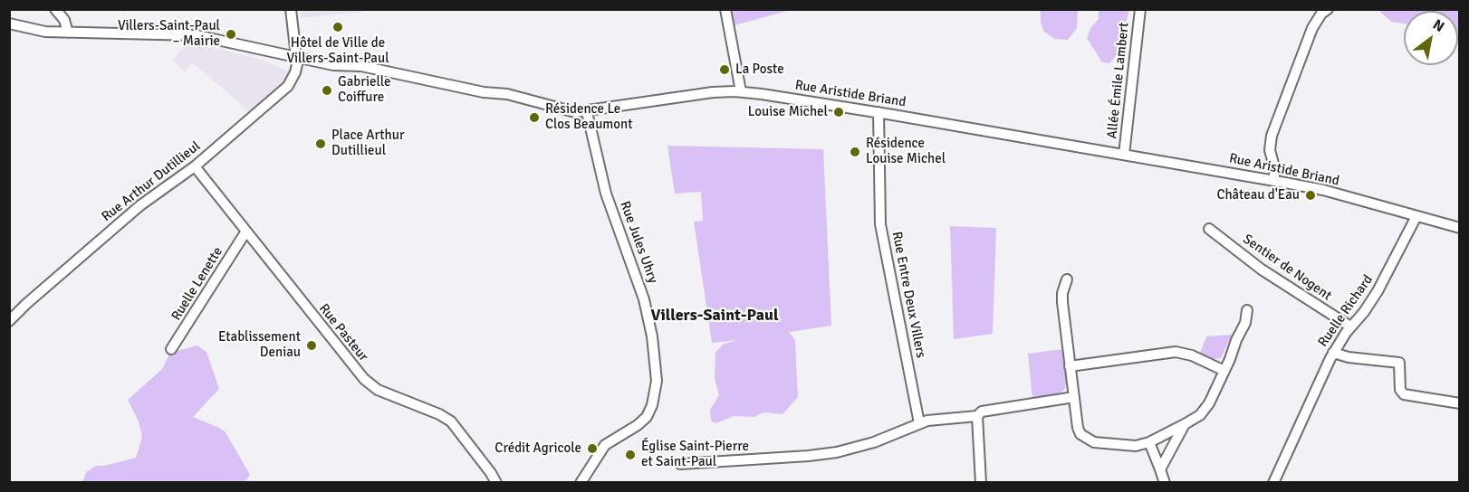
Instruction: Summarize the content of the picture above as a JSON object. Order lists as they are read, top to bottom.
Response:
{
  "streets": {
    "street": [
      "Allée Émile Lambert",
      "Rue Aristide Briand",
      "Rue Arthur Dutillieul",
      "Rue Jules Uhry",
      "Sentier de Nogent",
      "Ruelle Lenette",
      "Rue Entre Deux Villers",
      "Ruelle Richard",
      "Rue Pasteur"
    ]
  },
  "crossings": [
    ["Allée Émile Lambert", "Rue Aristide Briand"],
    ["Rue Aristide Briand", "Rue Arthur Dutillieul"],
    ["Rue Aristide Briand", "Rue Jules Uhry"],
    ["Rue Aristide Briand", "Rue Entre Deux Villers"],
    ["Rue Aristide Briand", "Ruelle Richard"],
    ["Rue Arthur Dutillieul", "Rue Pasteur"],
    ["Sentier de Nogent", "Ruelle Richard"],
    ["Ruelle Lenette", "Rue Pasteur"]
  ],
  "districts": ["Villers-Saint-Paul"],
  "places": [
    "Hôtel de Ville de Villers-Saint-Paul",
    "Villers-Saint-Paul – Mairie",
    "La Poste",
    "Gabrielle Coiffure",
    "Louise Michel",
    "Résidence Le Clos Beaumont",
    "Place Arthur Dutillieul",
    "Résidence Louise Michel",
    "Château d'Eau",
    "Etablissement Deniau",
    "Crédit Agricole",
    "Église Saint-Pierre et Saint-Paul"
  ],
  "north": "top right"
}
